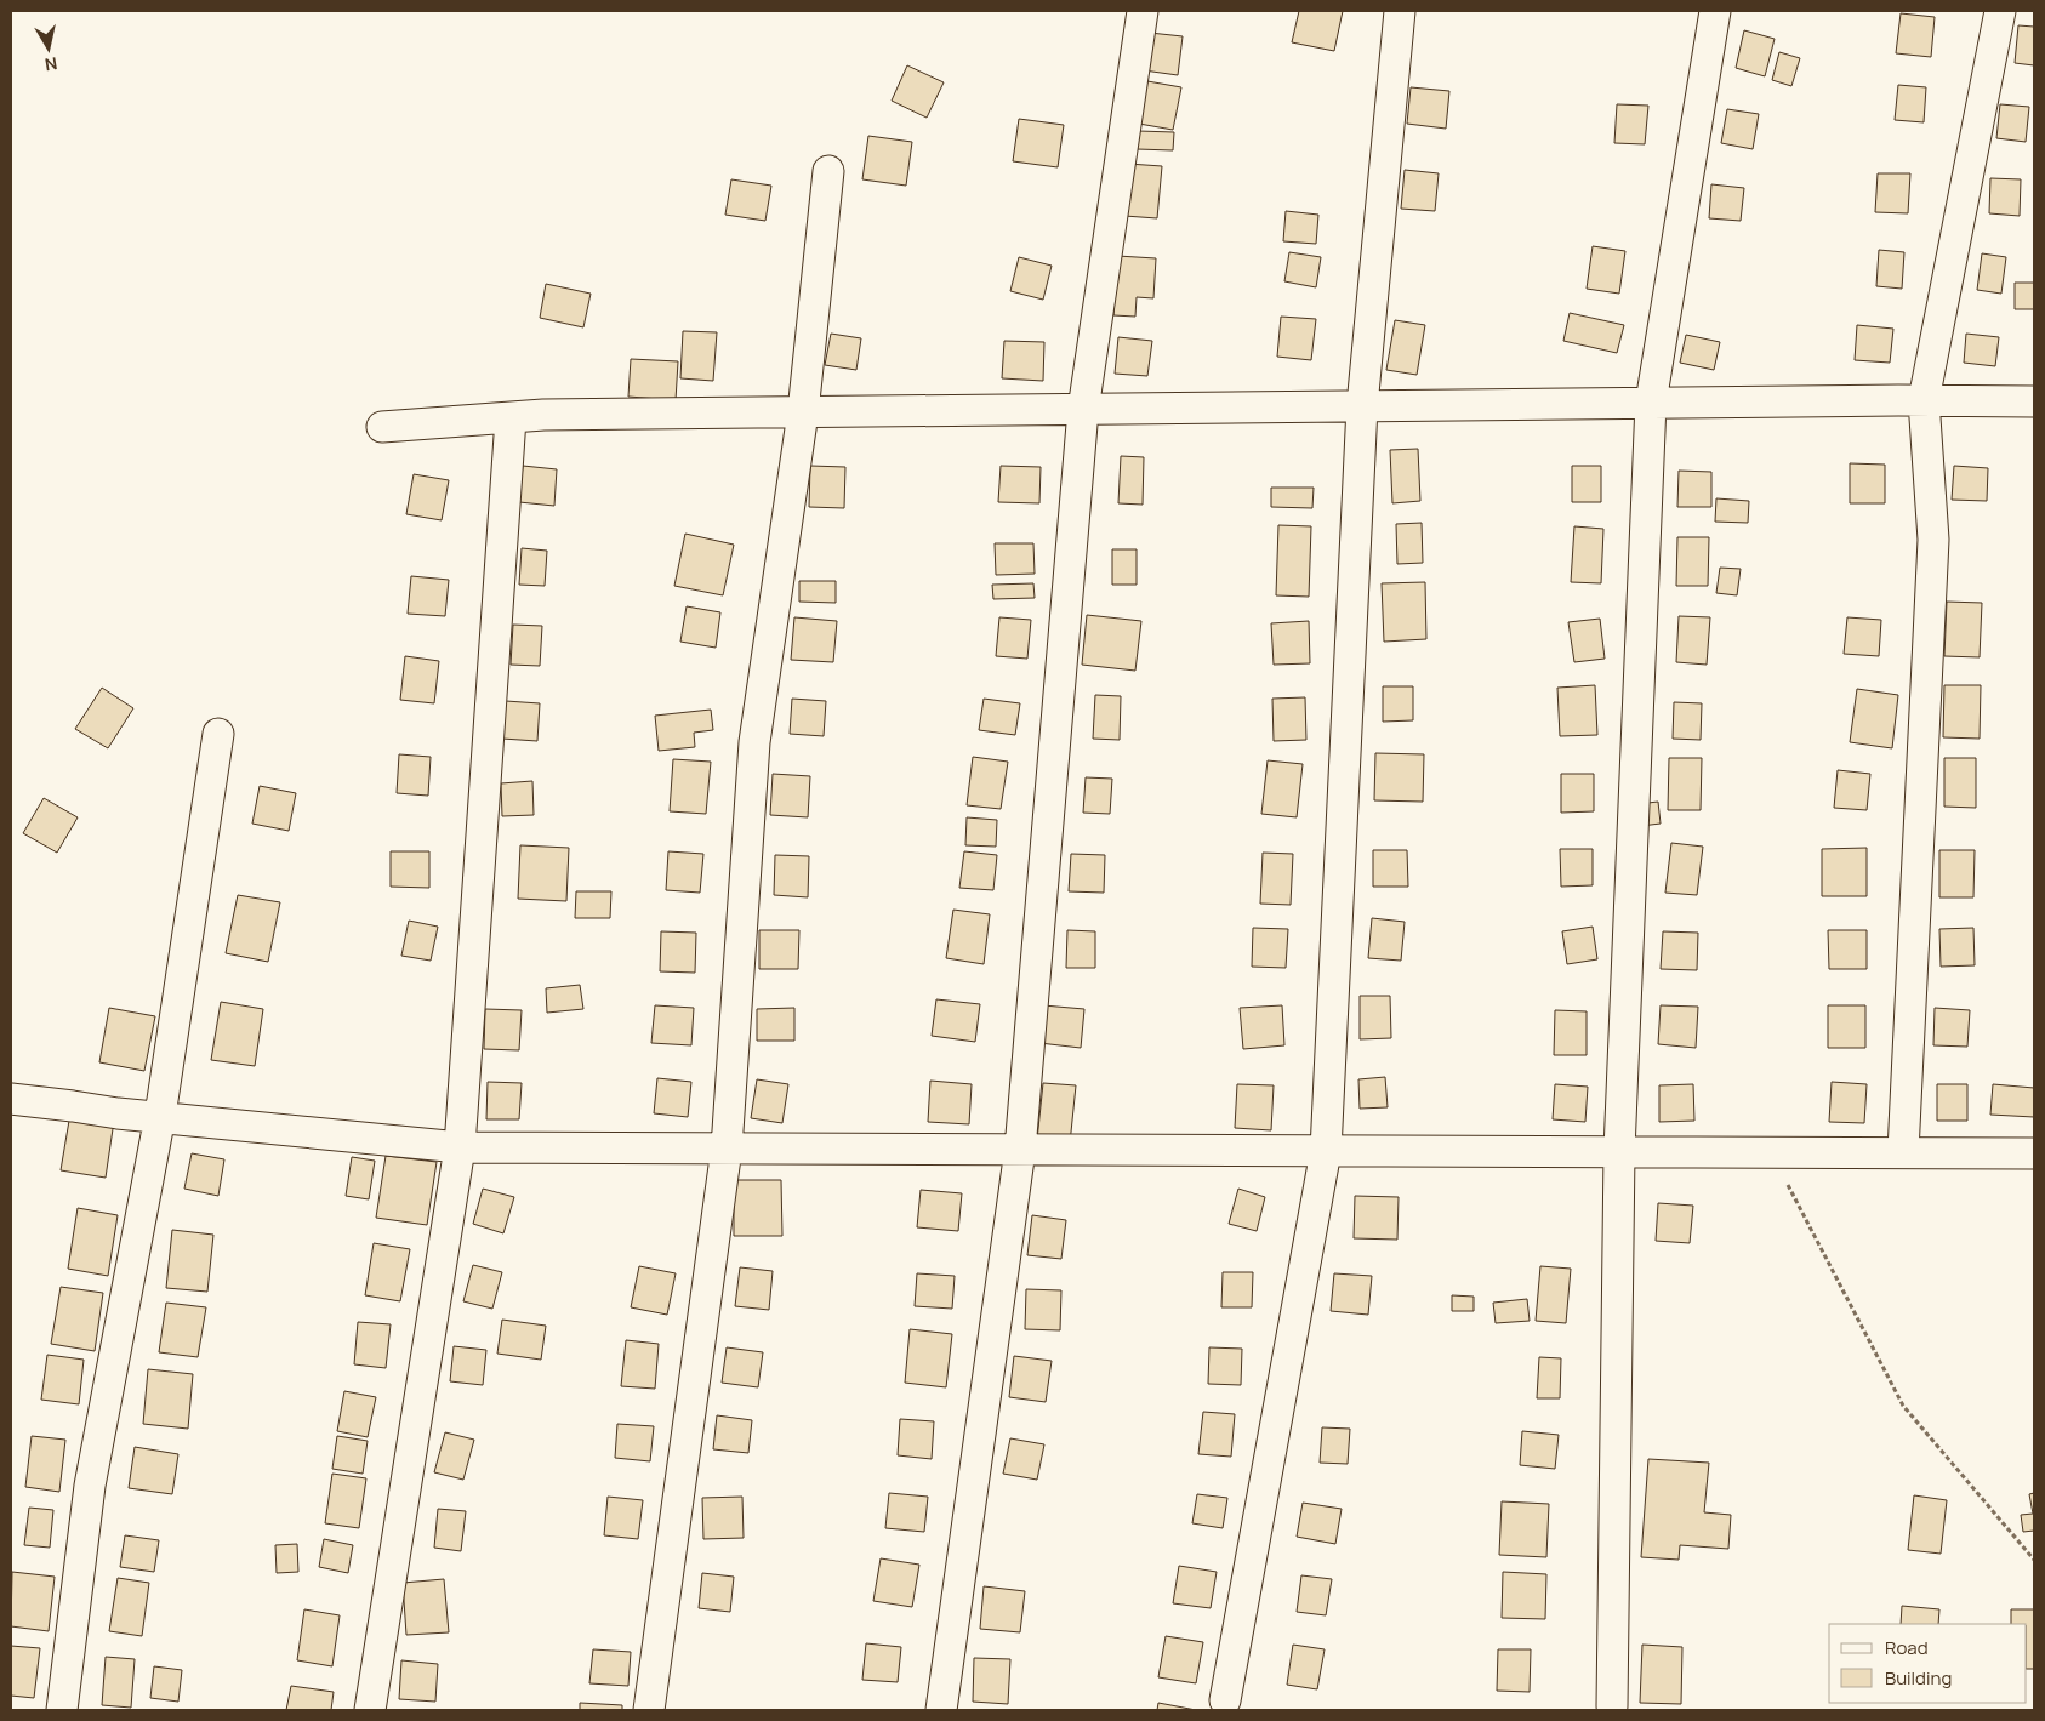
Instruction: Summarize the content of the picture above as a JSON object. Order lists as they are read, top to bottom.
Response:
{
  "legend": ["Road", "Building"],
  "north": "bottom"
}
